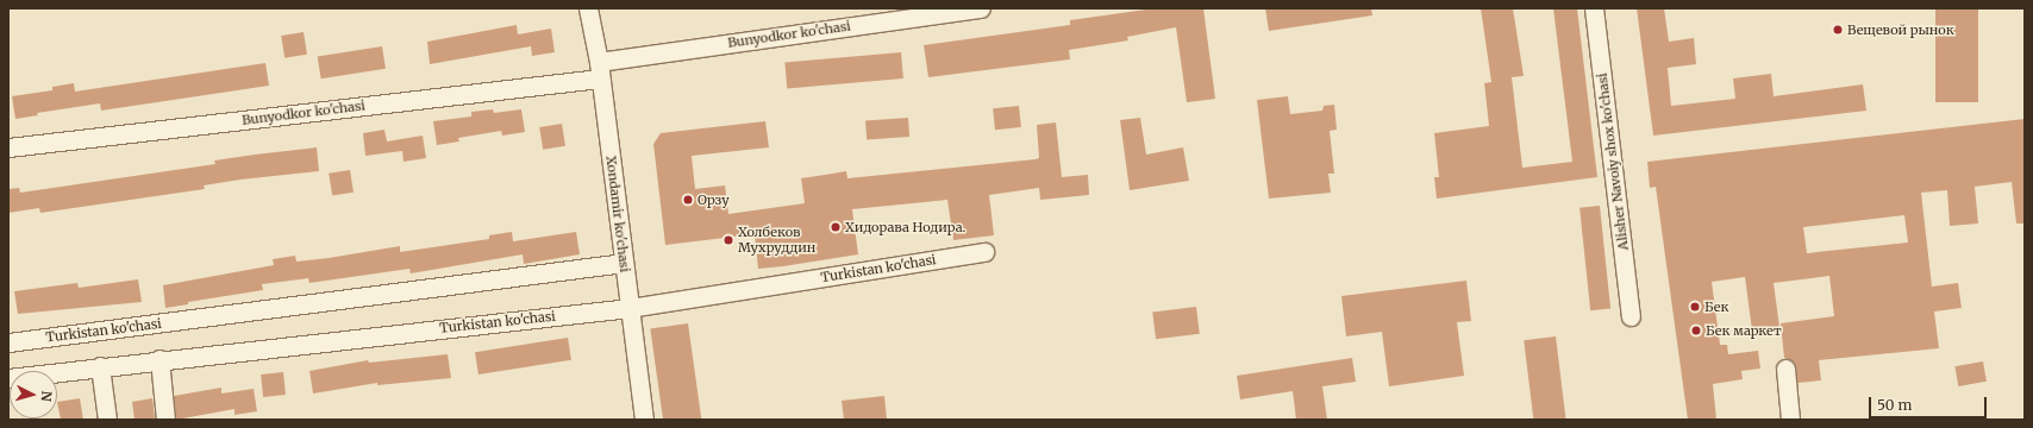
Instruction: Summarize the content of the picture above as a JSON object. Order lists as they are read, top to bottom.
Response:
{
  "streets": {
    "street": [
      "Bunyodkor ko'chasi",
      "Alisher Navoiy shox ko'chasi",
      "Xondamir ko'chasi",
      "Turkistan ko'chasi"
    ]
  },
  "crossings": [
    ["Bunyodkor ko'chasi", "Xondamir ko'chasi"],
    ["Xondamir ko'chasi", "Turkistan ko'chasi"]
  ],
  "places": [
    "Вещевой рынок",
    "Орзу",
    "Хидорава Нодира.",
    "Холбеков Мухруддин",
    "Бек",
    "Бек маркет"
  ],
  "scale_bar": "50 m",
  "north": "right"
}
